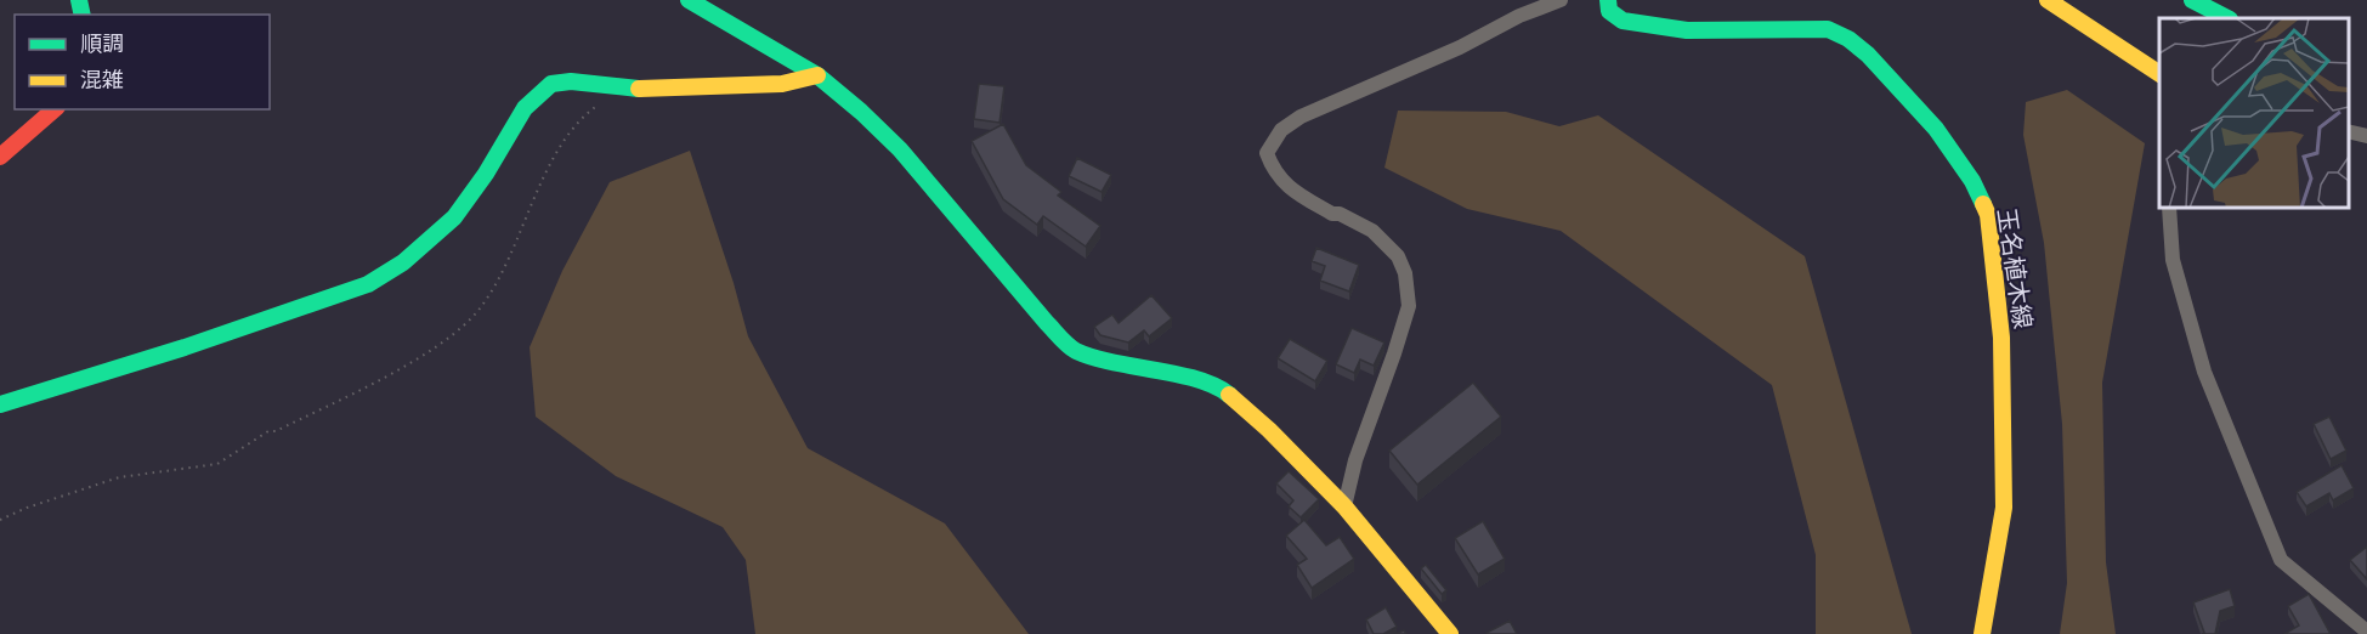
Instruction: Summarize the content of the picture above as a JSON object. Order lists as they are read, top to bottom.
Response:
{
  "streets": {
    "street": ["玉名植木線"]
  },
  "legend": ["順調", "混雑"]
}
